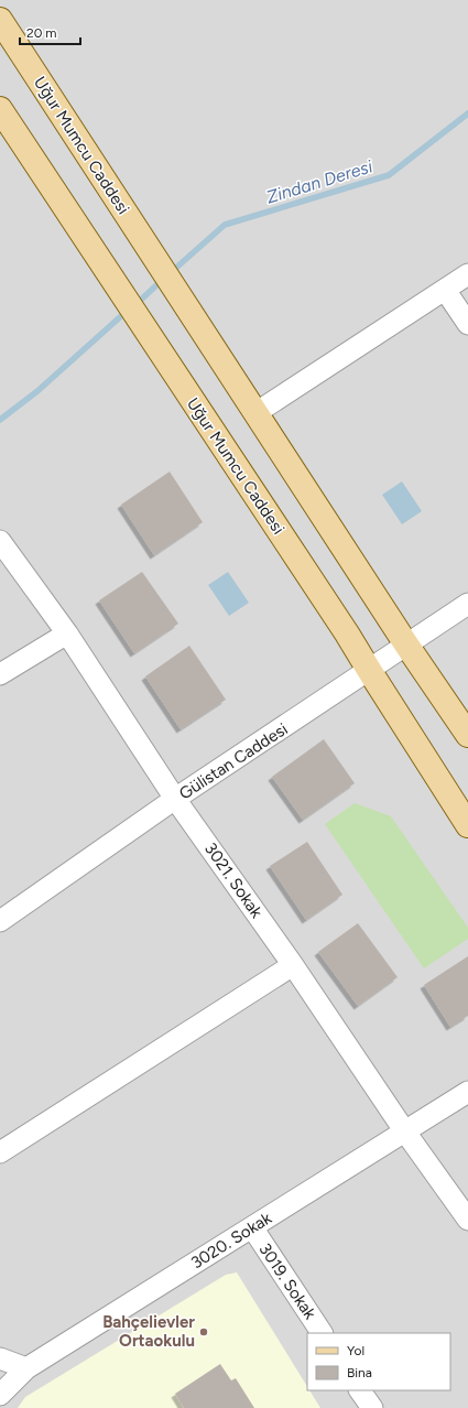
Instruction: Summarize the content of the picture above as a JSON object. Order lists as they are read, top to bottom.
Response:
{
  "streets": {
    "main road": ["Uğur Mumcu Caddesi"],
    "street": [
      "Gülistan Caddesi",
      "3021. Sokak",
      "3020. Sokak",
      "3019. Sokak"
    ]
  },
  "crossings": [
    ["Uğur Mumcu Caddesi", "Gülistan Caddesi"],
    ["Gülistan Caddesi", "3021. Sokak"],
    ["3021. Sokak", "3020. Sokak"],
    ["3020. Sokak", "3019. Sokak"]
  ],
  "water": ["Zindan Deresi"],
  "places": ["Bahçelievler Ortaokulu"],
  "legend": ["Yol", "Bina"],
  "scale_bar": "20 m"
}
